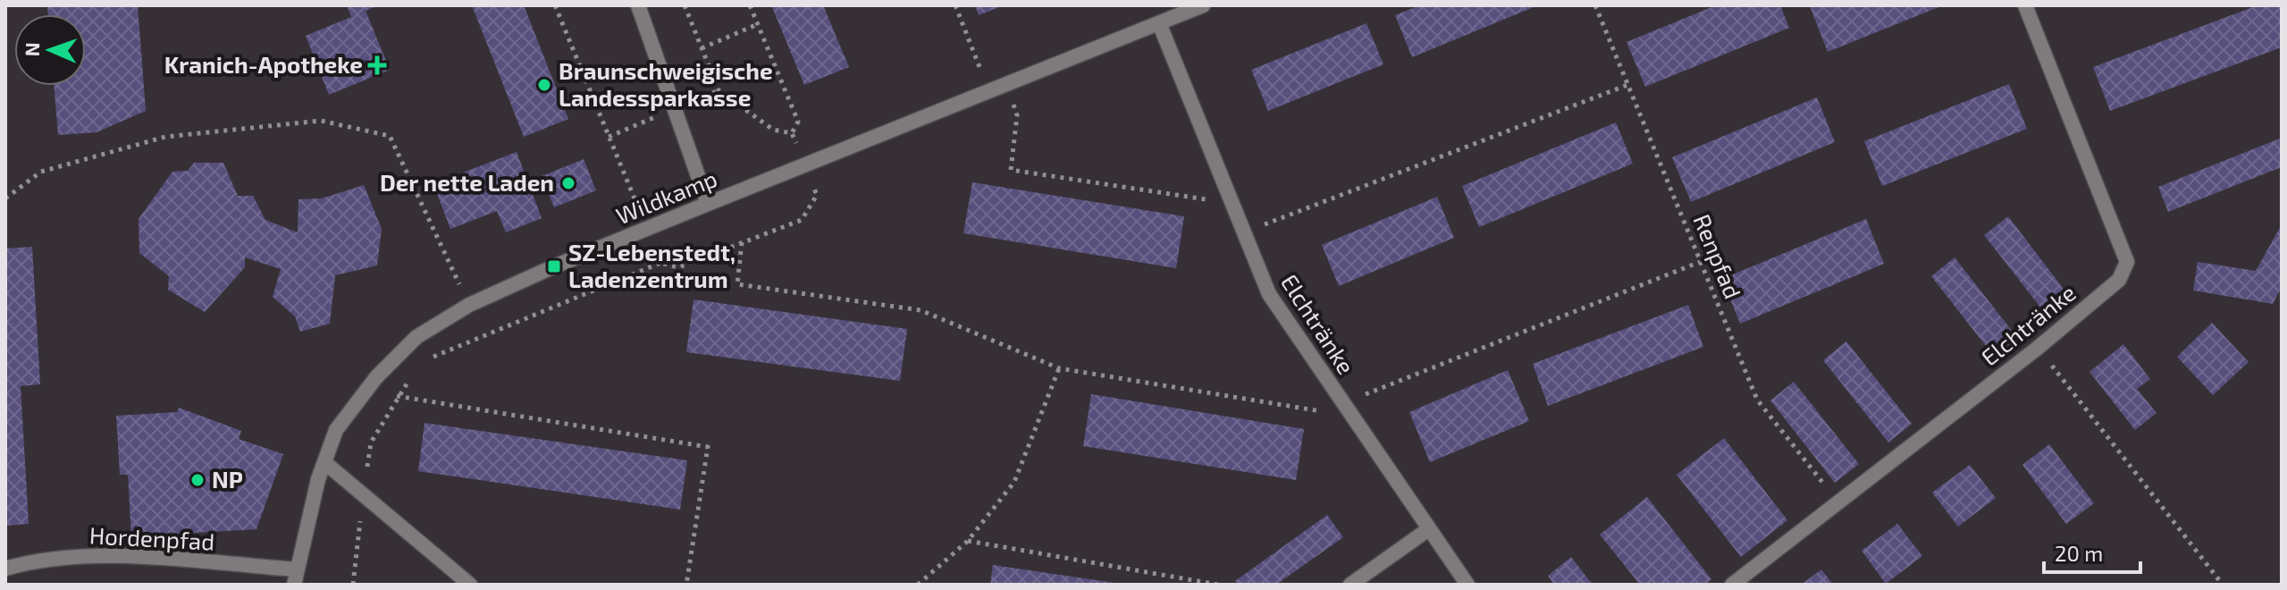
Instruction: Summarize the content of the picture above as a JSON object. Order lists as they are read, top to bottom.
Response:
{
  "streets": {
    "street": ["Wildkamp", "Elchtränke", "Hordenpfad"],
    "path": ["Renpfad"]
  },
  "crossings": [
    ["Wildkamp", "Elchtränke"],
    ["Wildkamp", "Hordenpfad"],
    ["Renpfad", "Elchtränke"]
  ],
  "places": {
    "health": ["Kranich-Apotheke"],
    "other": ["Braunschweigische Landessparkasse", "Der nette Laden", "NP"],
    "transit": ["SZ-Lebenstedt, Ladenzentrum"]
  },
  "scale_bar": "20 m",
  "north": "left"
}
